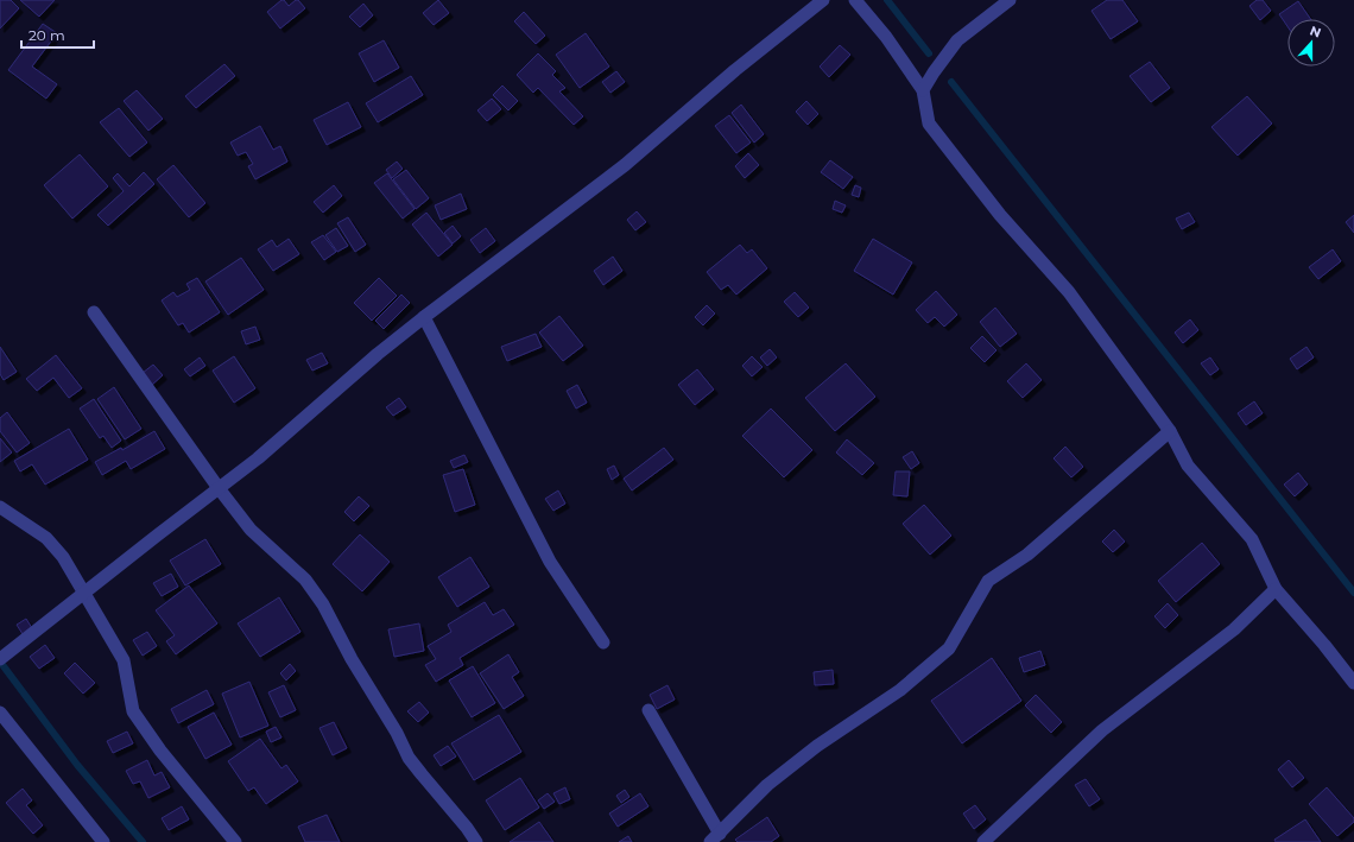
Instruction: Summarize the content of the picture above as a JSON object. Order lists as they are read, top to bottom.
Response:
{
  "scale_bar": "20 m",
  "north": "top"
}
